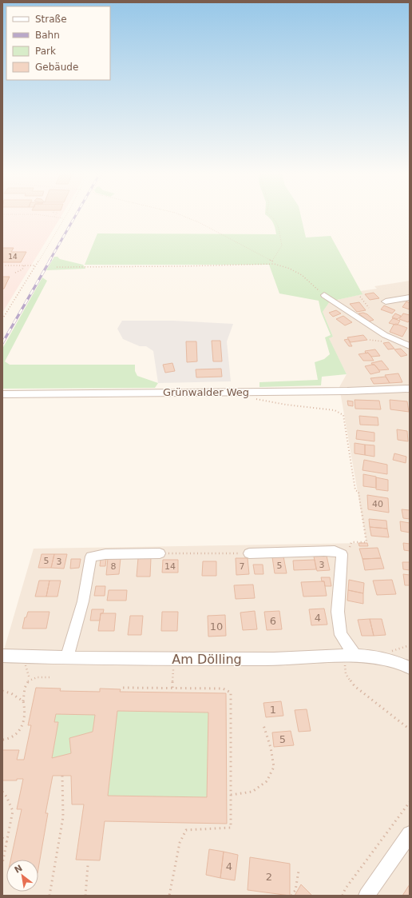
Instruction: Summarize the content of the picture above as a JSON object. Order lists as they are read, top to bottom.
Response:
{
  "streets": {
    "street": ["Grünwalder Weg", "Am Dölling"]
  },
  "house_numbers": [
    "14",
    "40",
    "5",
    "3",
    "3",
    "5",
    "8",
    "14",
    "7",
    "4",
    "6",
    "10",
    "1",
    "5",
    "4",
    "2"
  ],
  "legend": [
    "Straße",
    "Bahn",
    "Park",
    "Gebäude"
  ],
  "north": "top left"
}
